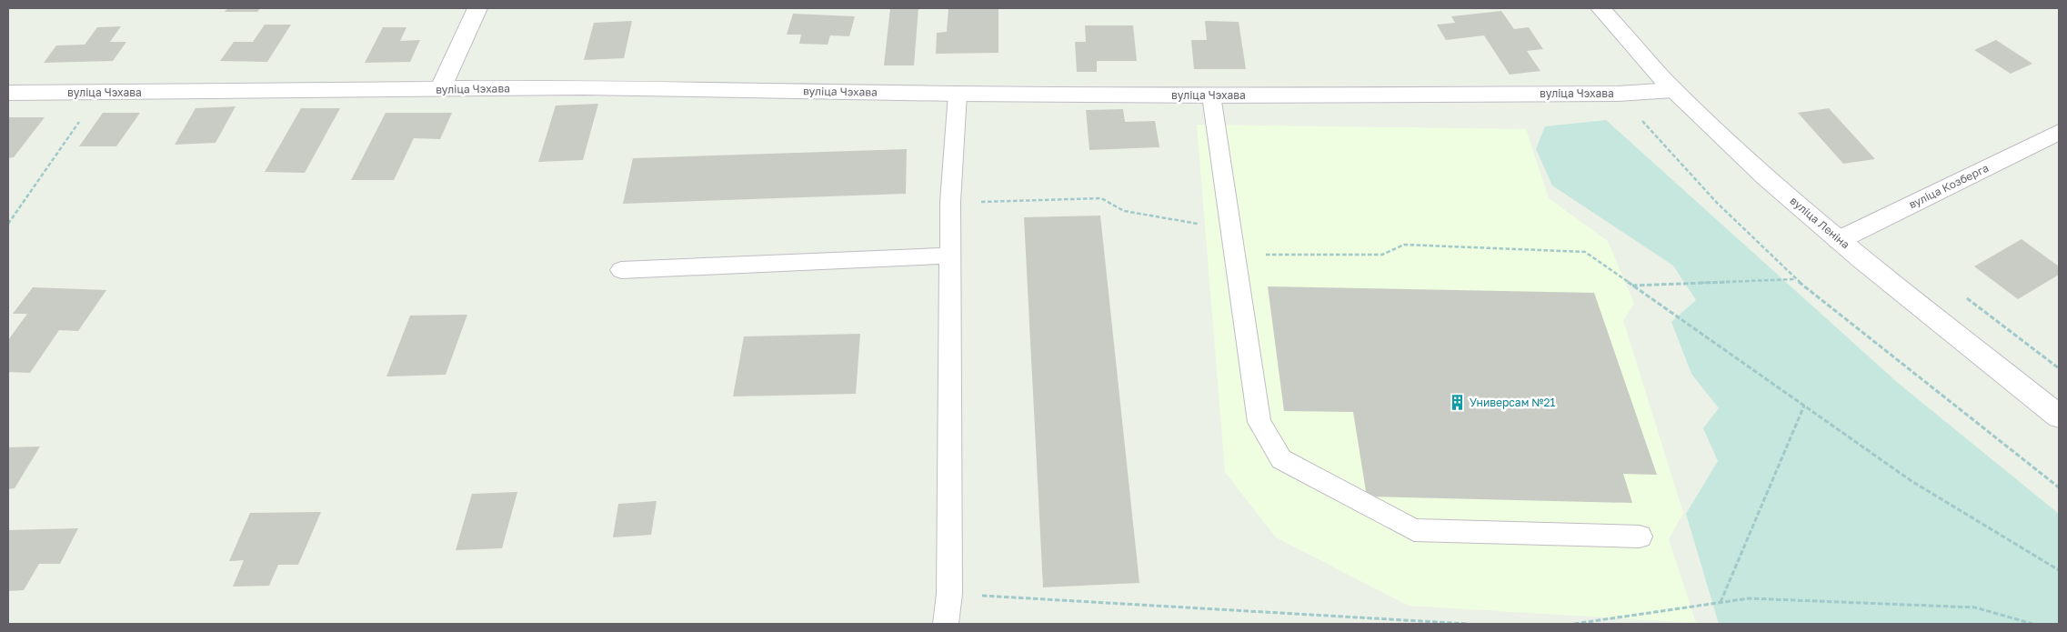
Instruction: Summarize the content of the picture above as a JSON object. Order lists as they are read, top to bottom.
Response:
{
  "streets": {
    "street": ["вуліца Чэхава", "вуліца Козберга", "вуліца Леніна"]
  },
  "crossings": [
    ["вуліца Чэхава", "вуліца Леніна"],
    ["вуліца Козберга", "вуліца Леніна"]
  ],
  "places": {
    "building": ["Универсам №21"]
  }
}
